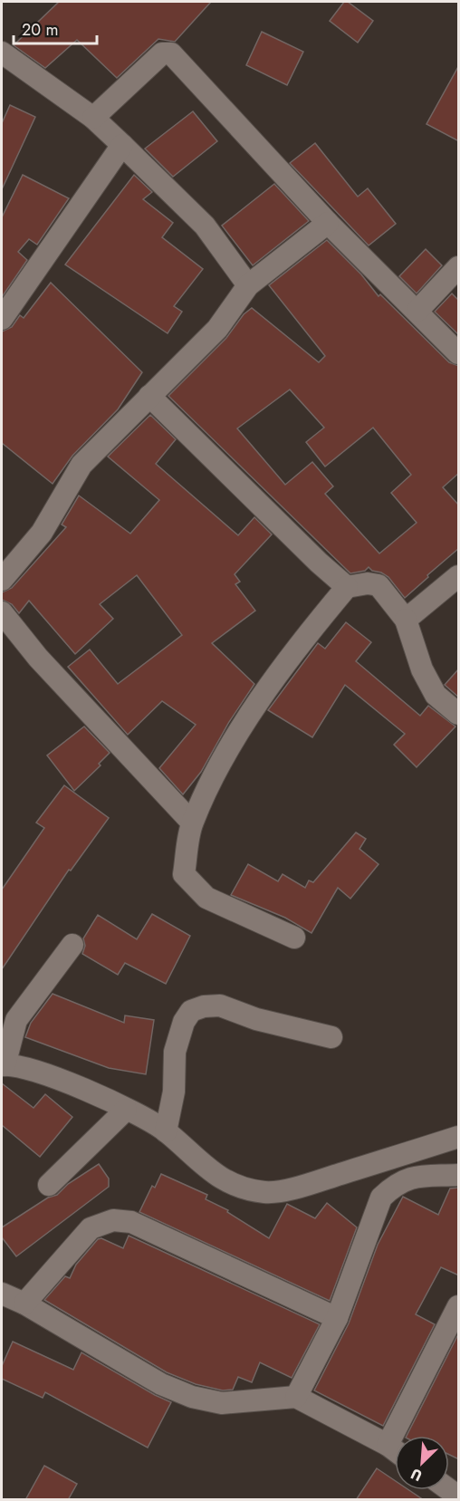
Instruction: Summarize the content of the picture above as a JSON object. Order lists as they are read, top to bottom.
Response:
{
  "scale_bar": "20 m",
  "north": "bottom left"
}
